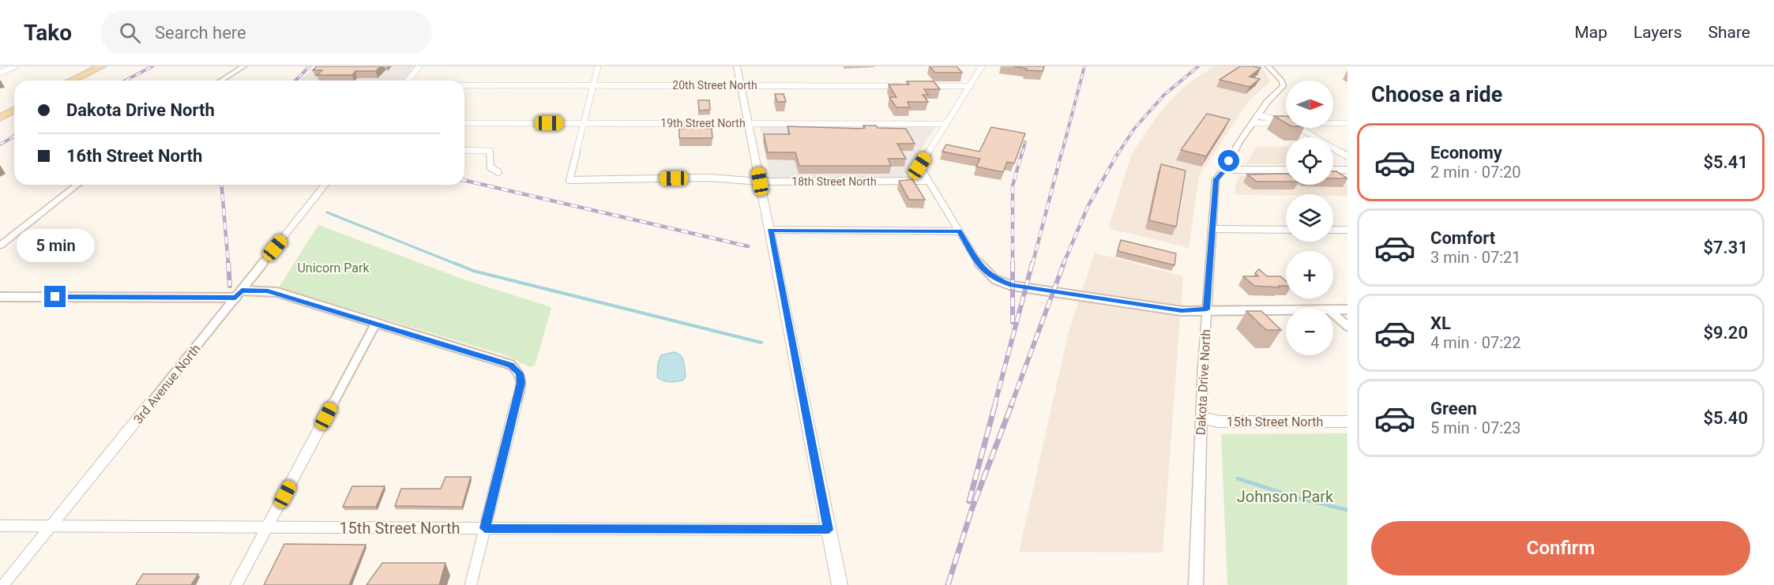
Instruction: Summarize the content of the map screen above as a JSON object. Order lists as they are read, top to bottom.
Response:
{
  "streets": {
    "street": [
      "20th Street North",
      "19th Street North",
      "18th Street North",
      "Dakota Drive North",
      "3rd Avenue North",
      "15th Street North"
    ]
  },
  "crossings": [
    ["19th Street North", "18th Street North"],
    ["Dakota Drive North", "15th Street North"],
    ["3rd Avenue North", "15th Street North"]
  ],
  "parks": ["Unicorn Park", "Johnson Park"],
  "north": "right",
  "page": {
    "header": "Tako",
    "search": "Search here",
    "nav": ["Map", "Layers", "Share"],
    "heading": "Choose a ride",
    "map_buttons": ["+", "−"],
    "banner": ["Dakota Drive North", "16th Street North"],
    "list": [
      {
        "name": "Economy",
        "note": "2 min · 07:20",
        "value": "$5.41"
      },
      {
        "name": "Comfort",
        "note": "3 min · 07:21",
        "value": "$7.31"
      },
      {
        "name": "XL",
        "note": "4 min · 07:22",
        "value": "$9.20"
      },
      {
        "name": "Green",
        "note": "5 min · 07:23",
        "value": "$5.40"
      }
    ],
    "bubble": "5 min",
    "buttons": "Confirm"
  }
}
